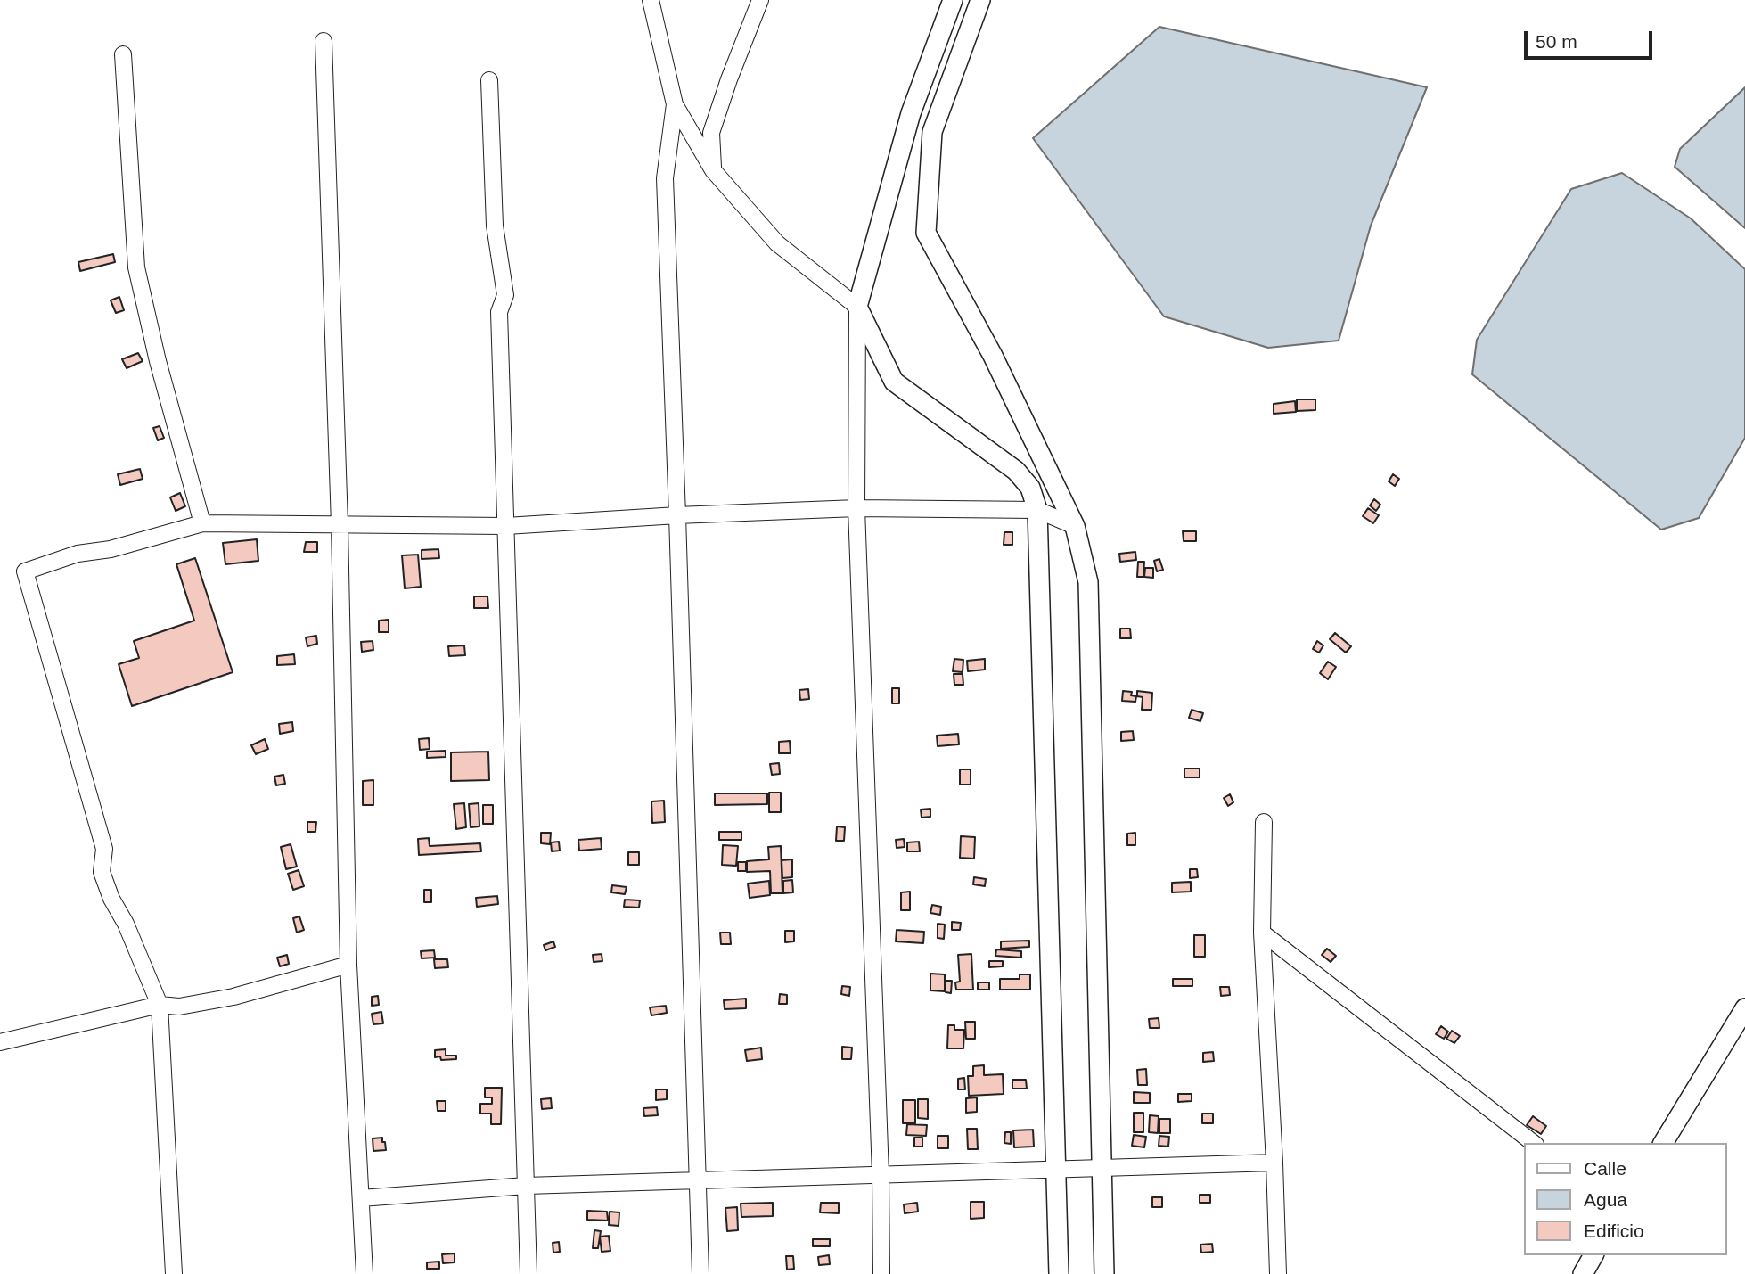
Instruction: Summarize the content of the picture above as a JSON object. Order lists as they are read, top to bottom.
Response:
{
  "legend": ["Calle", "Agua", "Edificio"],
  "scale_bar": "50 m"
}
